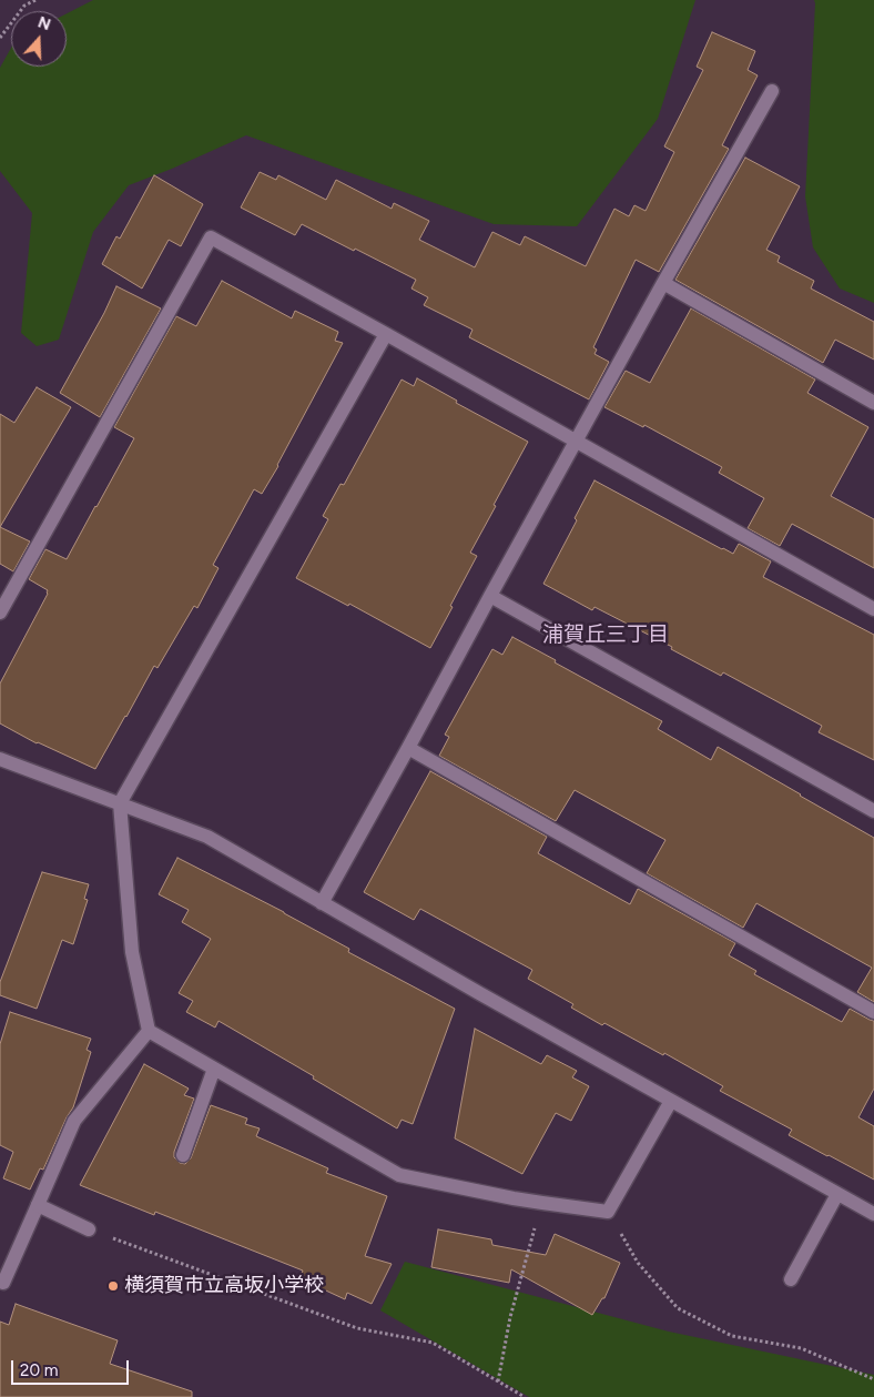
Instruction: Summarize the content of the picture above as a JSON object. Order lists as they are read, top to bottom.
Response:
{
  "districts": ["浦賀丘三丁目"],
  "places": ["横須賀市立高坂小学校"],
  "scale_bar": "20 m",
  "north": "top"
}
